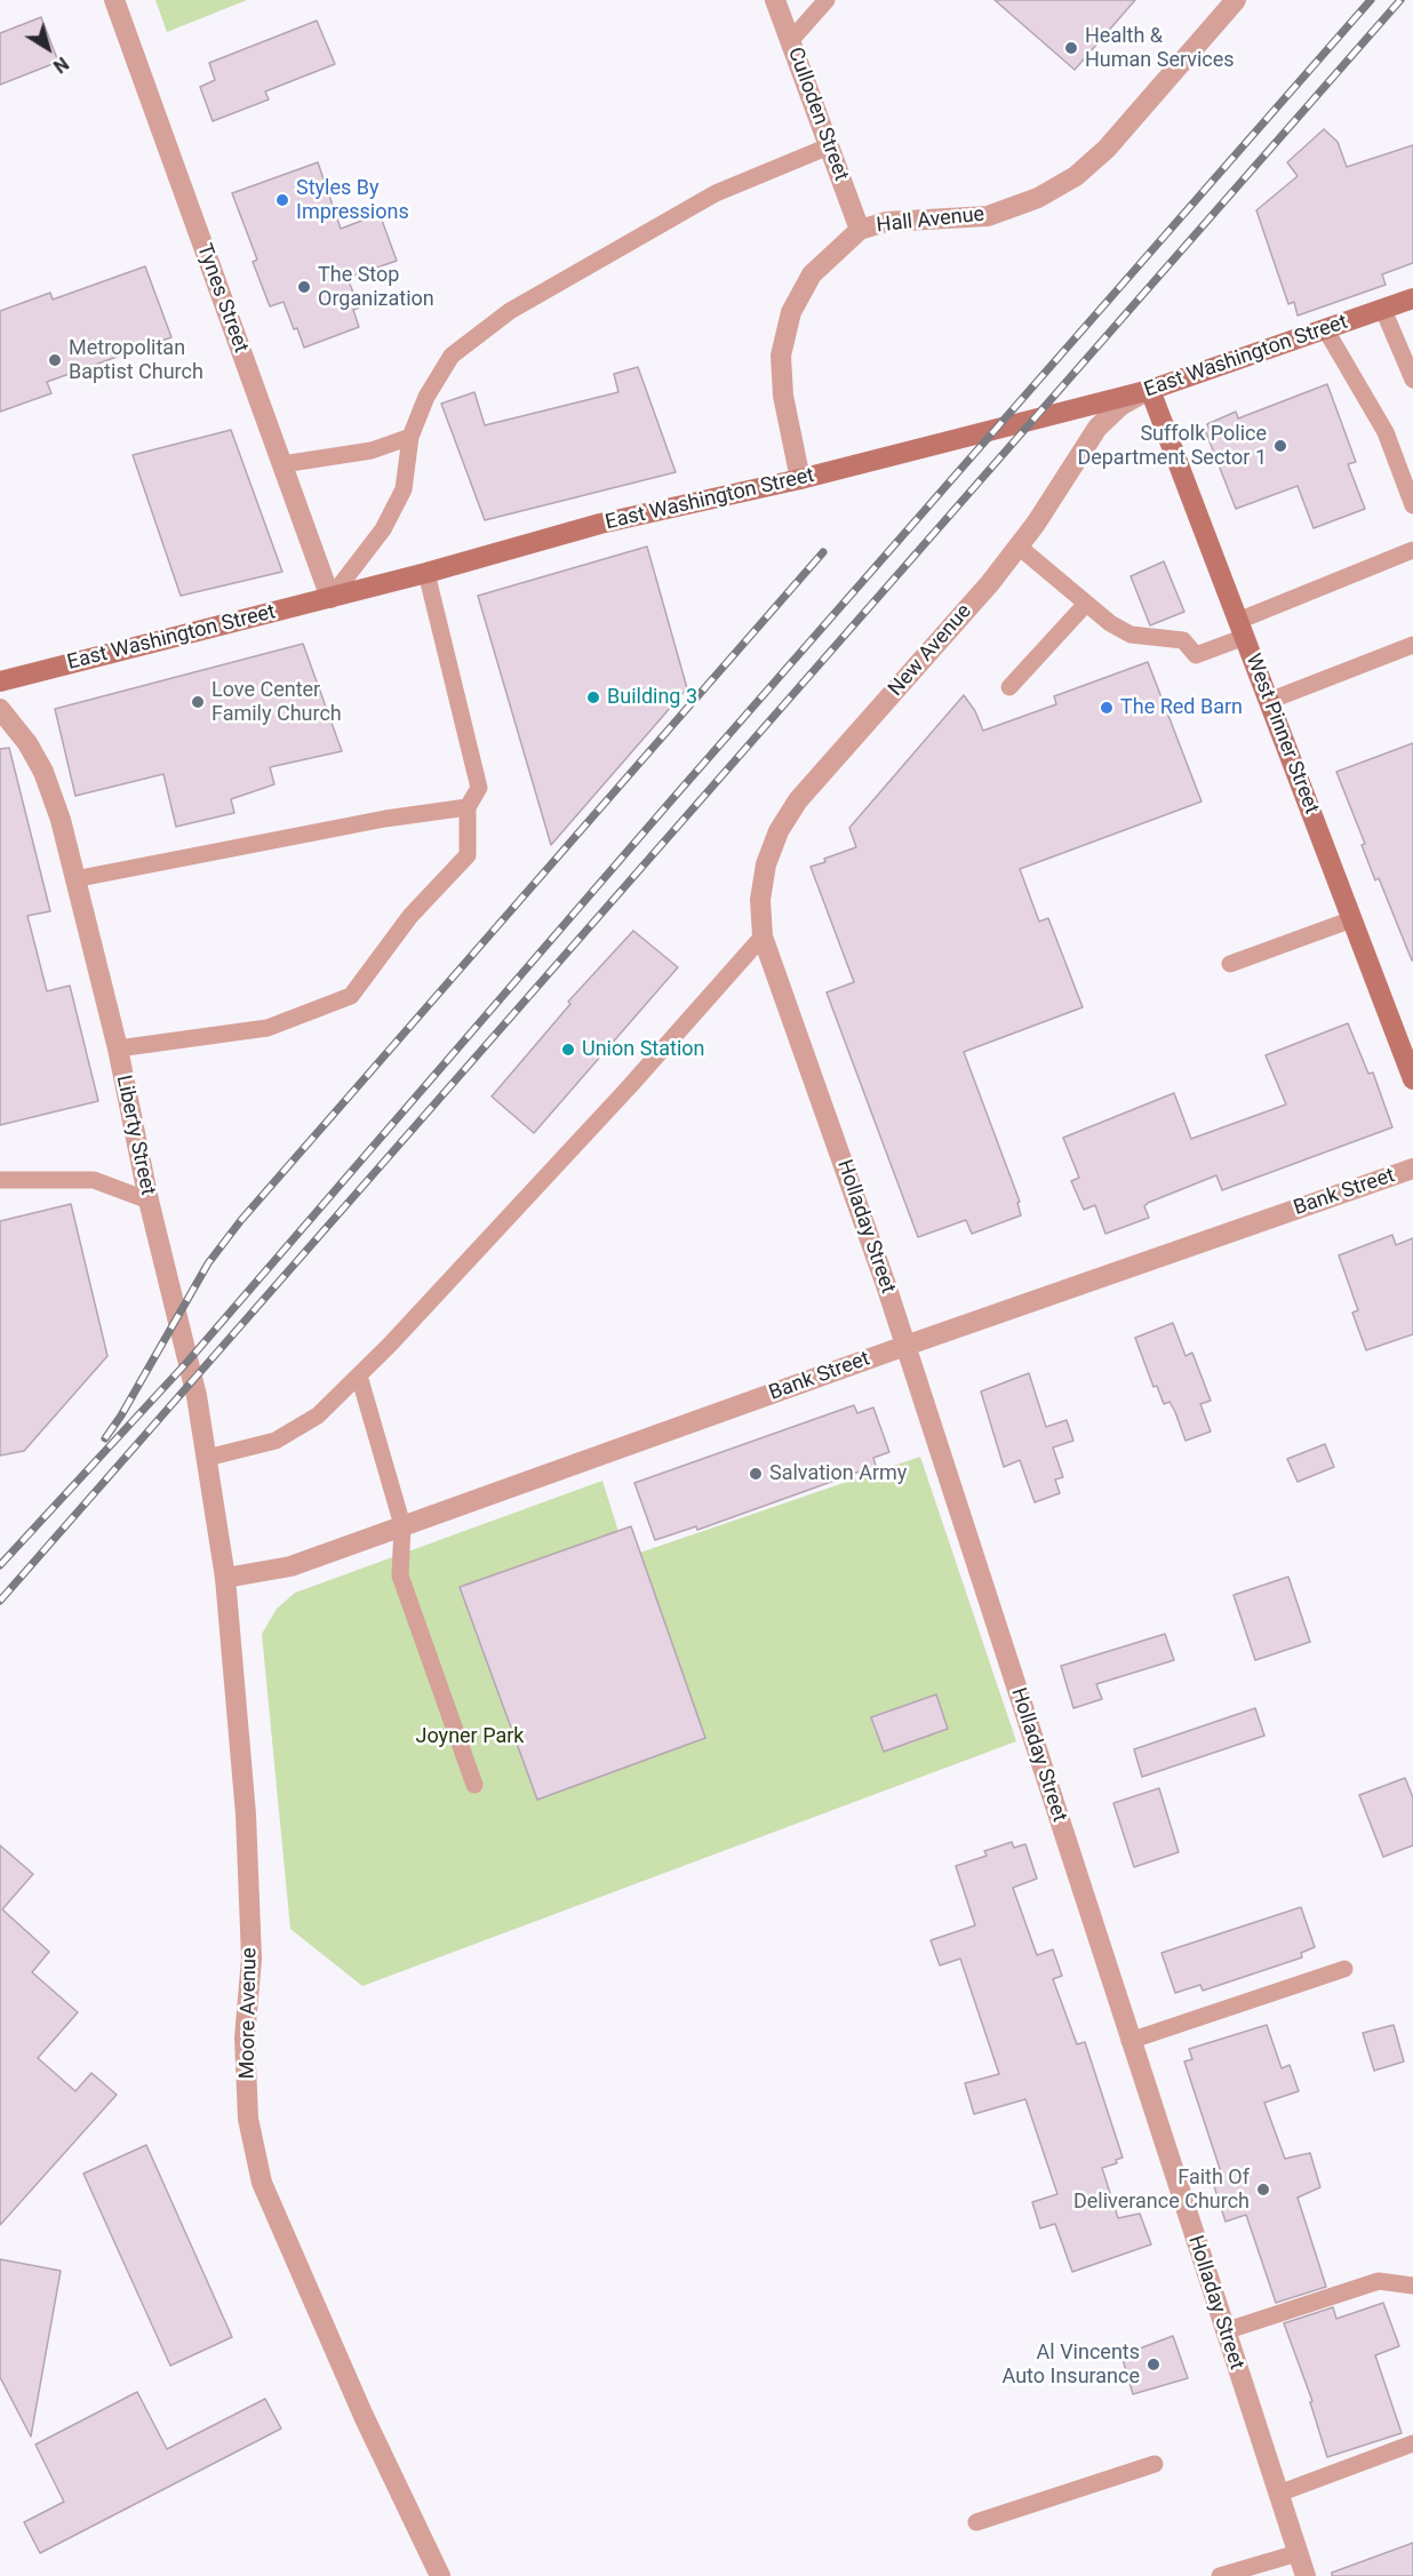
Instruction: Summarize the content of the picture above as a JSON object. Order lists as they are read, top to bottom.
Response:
{
  "streets": {
    "main road": ["East Washington Street", "West Pinner Street"],
    "street": [
      "Culloden Street",
      "Hall Avenue",
      "Tynes Street",
      "New Avenue",
      "Liberty Street",
      "Bank Street",
      "Holladay Street",
      "Moore Avenue"
    ]
  },
  "crossings": [
    ["Culloden Street", "Hall Avenue"],
    ["Hall Avenue", "East Washington Street"],
    ["Tynes Street", "East Washington Street"],
    ["East Washington Street", "New Avenue"],
    ["East Washington Street", "West Pinner Street"],
    ["New Avenue", "West Pinner Street"],
    ["New Avenue", "Holladay Street"],
    ["Liberty Street", "Bank Street"],
    ["Liberty Street", "Moore Avenue"],
    ["Bank Street", "Holladay Street"],
    ["Bank Street", "Moore Avenue"]
  ],
  "parks": ["Joyner Park"],
  "places": [
    "Health & Human Services",
    "Styles By Impressions",
    "The Stop Organization",
    "Metropolitan Baptist Church",
    "Suffolk Police Department Sector 1",
    "Building 3",
    "Love Center Family Church",
    "The Red Barn",
    "Union Station",
    "Salvation Army",
    "Faith Of Deliverance Church",
    "Al Vincents Auto Insurance"
  ],
  "north": "bottom right"
}
